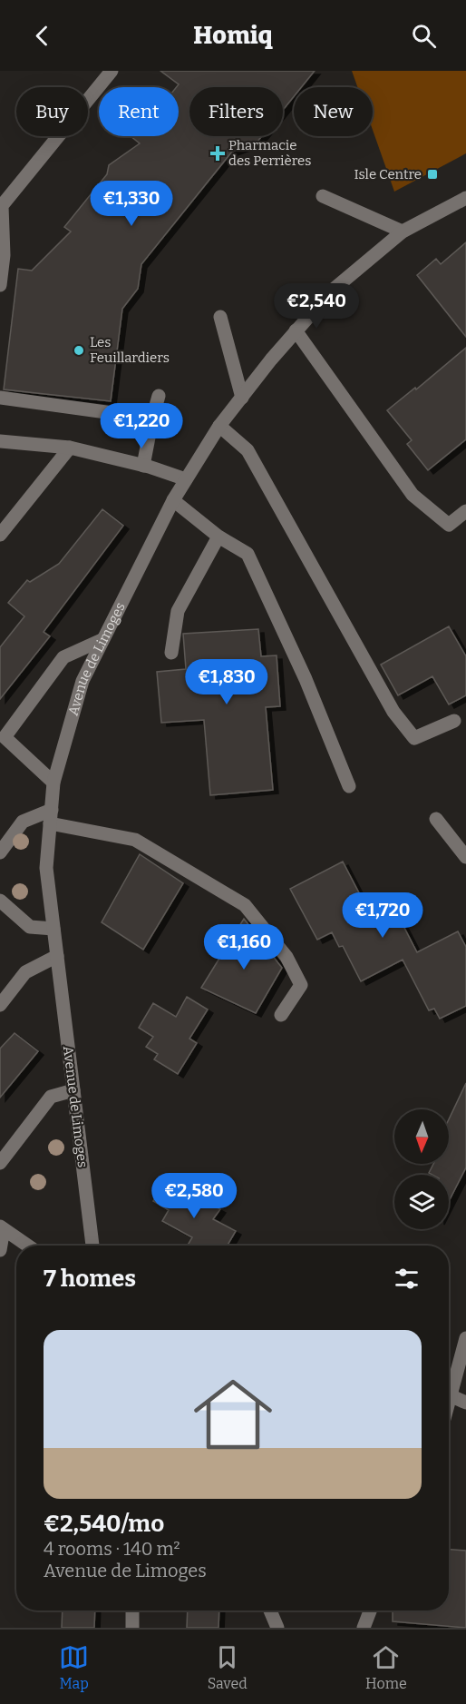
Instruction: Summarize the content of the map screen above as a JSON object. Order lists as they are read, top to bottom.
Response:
{
  "streets": {
    "main road": ["Avenue de Limoges"]
  },
  "places": {
    "health": ["Pharmacie des Perrières"],
    "transit": ["Isle Centre"],
    "other": ["Les Feuillardiers"]
  },
  "north": "bottom",
  "page": {
    "header": "Homiq",
    "chip": [
      "Buy",
      "Rent",
      "Filters",
      "New"
    ],
    "price": [
      "€1,330",
      "€2,540",
      "€1,220",
      "€1,830",
      "€1,720",
      "€1,160",
      "€2,580"
    ],
    "heading": "7 homes",
    "list": [
      {
        "name": "€2,540/mo",
        "note": "4 rooms · 140 m² · Avenue de Limoges"
      }
    ],
    "tabs": ["Map", "Saved", "Home"]
  }
}
